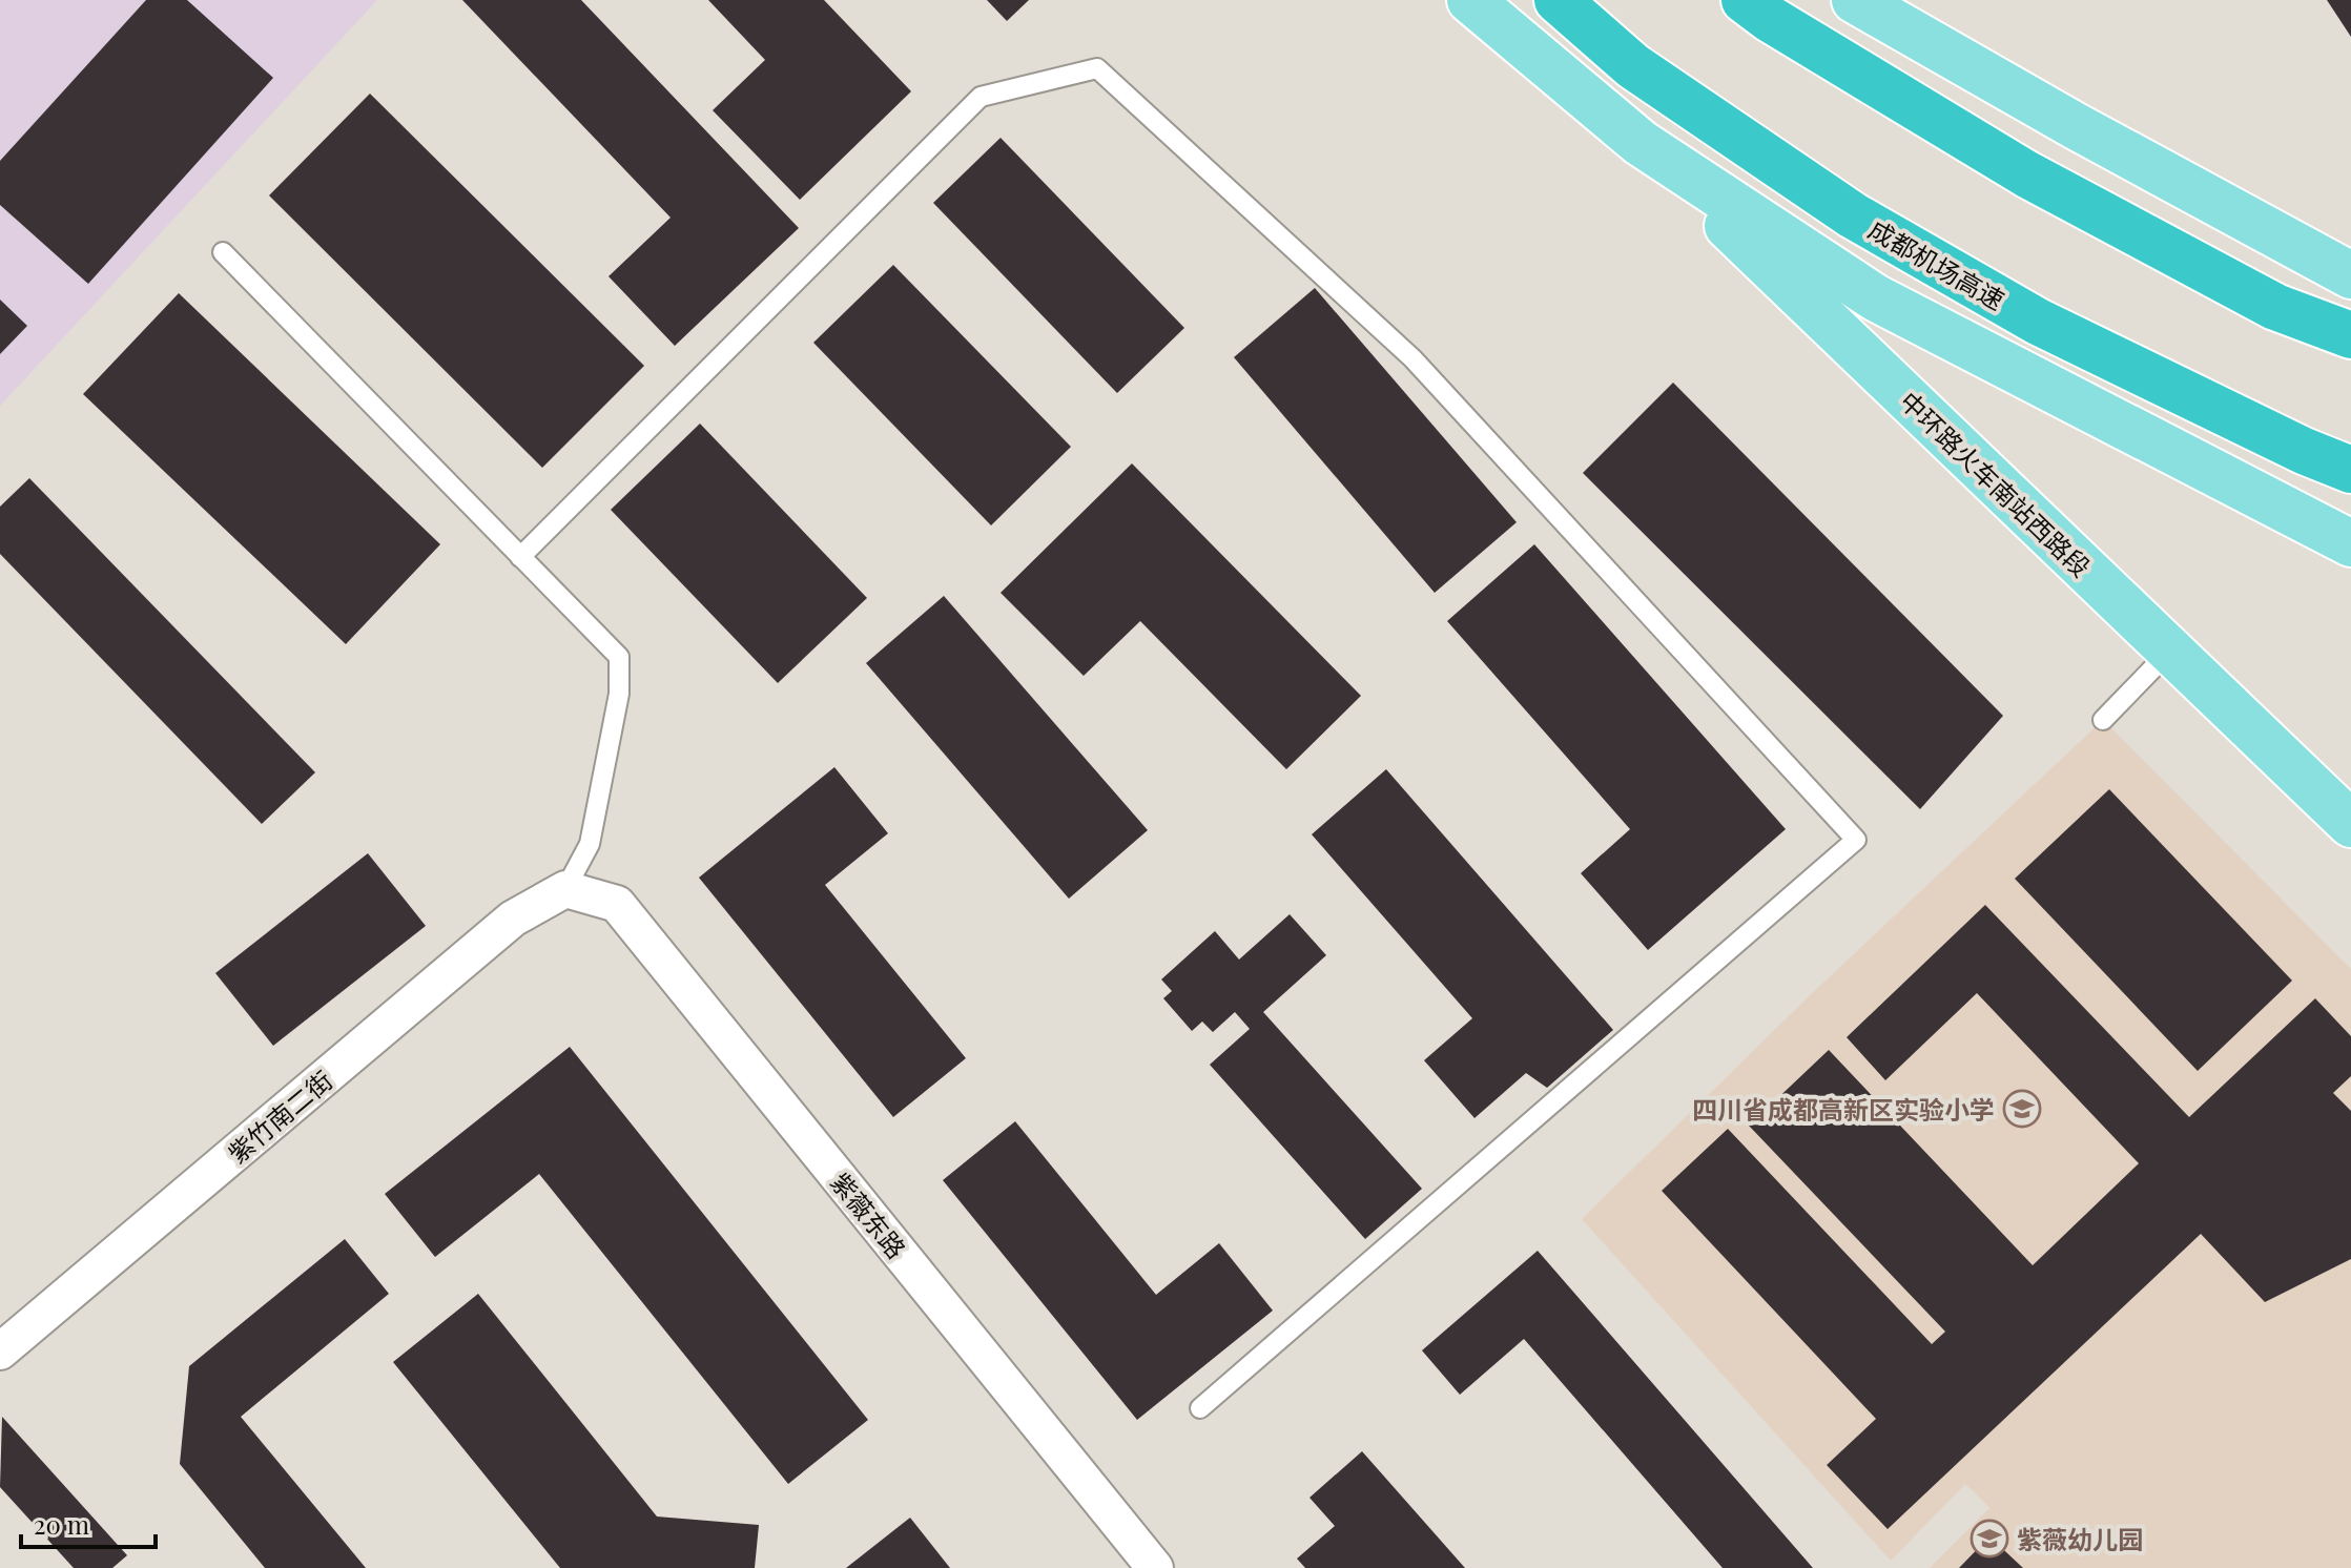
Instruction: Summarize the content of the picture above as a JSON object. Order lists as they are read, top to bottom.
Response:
{
  "streets": {
    "highway": ["成都机场高速"],
    "main road": ["中环路火车南站西路段"],
    "street": ["紫竹南二街", "紫薇东路"]
  },
  "crossings": [
    ["紫竹南二街", "紫薇东路"]
  ],
  "places": {
    "school or university": ["四川省成都高新区实验小学", "紫薇幼儿园"]
  },
  "scale_bar": "20 m"
}
